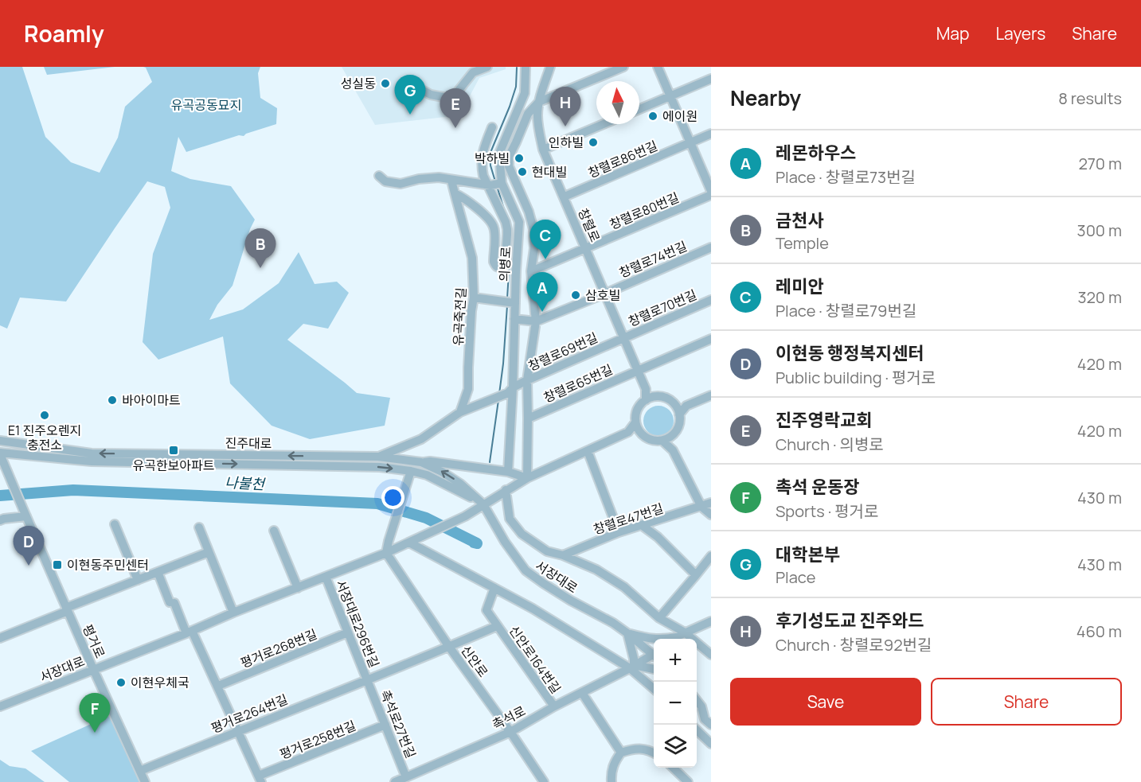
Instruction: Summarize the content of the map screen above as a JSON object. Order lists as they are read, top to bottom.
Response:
{
  "streets": {
    "street": [
      "창렬로86번길",
      "창렬로80번길",
      "창렬로",
      "창렬로74번길",
      "의병로",
      "창렬로70번길",
      "유곡죽전길",
      "창렬로69번길",
      "창렬로65번길",
      "진주대로",
      "창렬로47번길",
      "서장대로",
      "서장대로296번길",
      "평거로",
      "평거로268번길",
      "신안로164번길",
      "신안로",
      "평거로264번길",
      "촉석로",
      "촉석로27번길",
      "평거로258번길"
    ]
  },
  "crossings": [
    ["창렬로86번길", "창렬로"],
    ["창렬로80번길", "창렬로"],
    ["창렬로", "창렬로74번길"],
    ["창렬로", "창렬로70번길"],
    ["창렬로", "창렬로69번길"],
    ["창렬로", "창렬로65번길"],
    ["의병로", "창렬로69번길"],
    ["창렬로70번길", "창렬로69번길"],
    ["유곡죽전길", "창렬로69번길"],
    ["진주대로", "서장대로"],
    ["진주대로", "평거로"],
    ["서장대로", "서장대로296번길"],
    ["서장대로", "평거로"],
    ["서장대로", "신안로"],
    ["서장대로296번길", "평거로268번길"],
    ["서장대로296번길", "신안로164번길"],
    ["서장대로296번길", "평거로264번길"],
    ["서장대로296번길", "촉석로27번길"],
    ["평거로", "평거로264번길"],
    ["신안로164번길", "신안로"],
    ["신안로164번길", "평거로264번길"],
    ["신안로164번길", "촉석로"],
    ["신안로164번길", "촉석로27번길"],
    ["신안로", "촉석로"],
    ["평거로264번길", "촉석로27번길"],
    ["촉석로", "촉석로27번길"],
    ["촉석로27번길", "평거로258번길"]
  ],
  "water": ["나불천"],
  "parks": ["유곡공동묘지"],
  "places": {
    "other": [
      "성실동",
      "에이원",
      "인하빌",
      "박하빌",
      "현대빌",
      "삼호빌",
      "바아이마트",
      "E1 진주오렌지 충전소",
      "이현우체국"
    ],
    "transit": ["유곡한보아파트", "이현동주민센터"]
  },
  "north": "top",
  "page": {
    "header": "Roamly",
    "nav": ["Map", "Layers", "Share"],
    "heading": ["Nearby", "8 results"],
    "pins": [
      "G",
      "H",
      "E",
      "C",
      "B",
      "A",
      "D",
      "F"
    ],
    "list": [
      {
        "mark": "A",
        "name": "레몬하우스",
        "note": "Place · 창렬로73번길",
        "value": "270 m"
      },
      {
        "mark": "B",
        "name": "금천사",
        "note": "Temple",
        "value": "300 m"
      },
      {
        "mark": "C",
        "name": "레미안",
        "note": "Place · 창렬로79번길",
        "value": "320 m"
      },
      {
        "mark": "D",
        "name": "이현동 행정복지센터",
        "note": "Public building · 평거로",
        "value": "420 m"
      },
      {
        "mark": "E",
        "name": "진주영락교회",
        "note": "Church · 의병로",
        "value": "420 m"
      },
      {
        "mark": "F",
        "name": "촉석 운동장",
        "note": "Sports · 평거로",
        "value": "430 m"
      },
      {
        "mark": "G",
        "name": "대학본부",
        "note": "Place",
        "value": "430 m"
      },
      {
        "mark": "H",
        "name": "후기성도교 진주와드",
        "note": "Church · 창렬로92번길",
        "value": "460 m"
      }
    ],
    "map_buttons": ["+", "−"],
    "buttons": ["Save", "Share"]
  }
}
